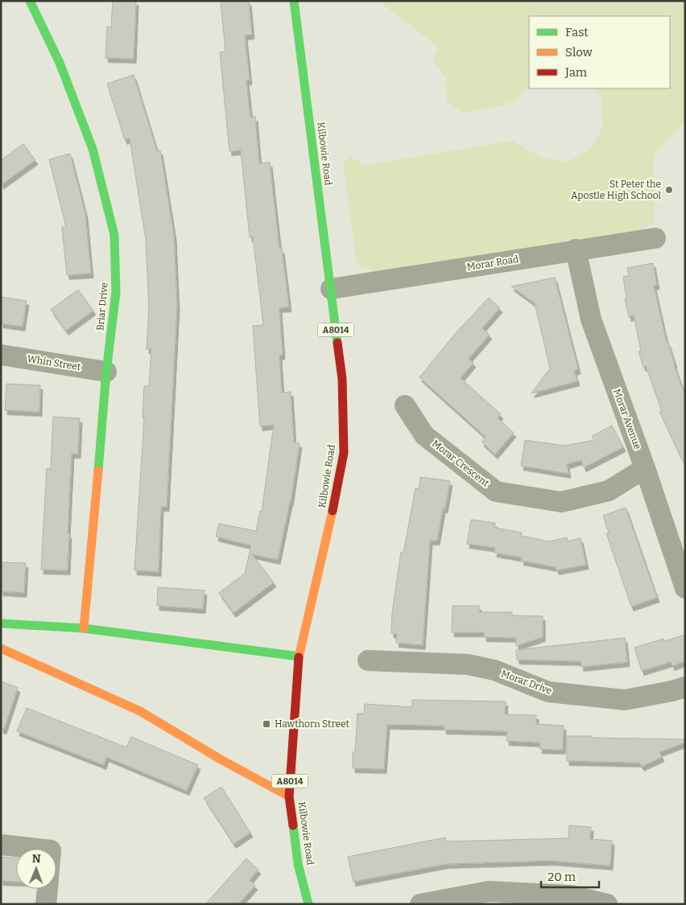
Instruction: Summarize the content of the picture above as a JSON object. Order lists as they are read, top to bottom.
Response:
{
  "streets": {
    "street": [
      "Kilbowie Road",
      "Morar Road",
      "Briar Drive",
      "A8014",
      "Whin Street",
      "Morar Avenue",
      "Morar Crescent",
      "Morar Drive"
    ]
  },
  "crossings": [
    ["Kilbowie Road", "Morar Road"],
    ["Morar Road", "Morar Avenue"],
    ["Briar Drive", "Whin Street"],
    ["Morar Avenue", "Morar Crescent"]
  ],
  "places": {
    "other": ["St Peter the Apostle High School"],
    "transit": ["Hawthorn Street"]
  },
  "legend": ["Fast", "Slow", "Jam"],
  "scale_bar": "20 m",
  "north": "top"
}
